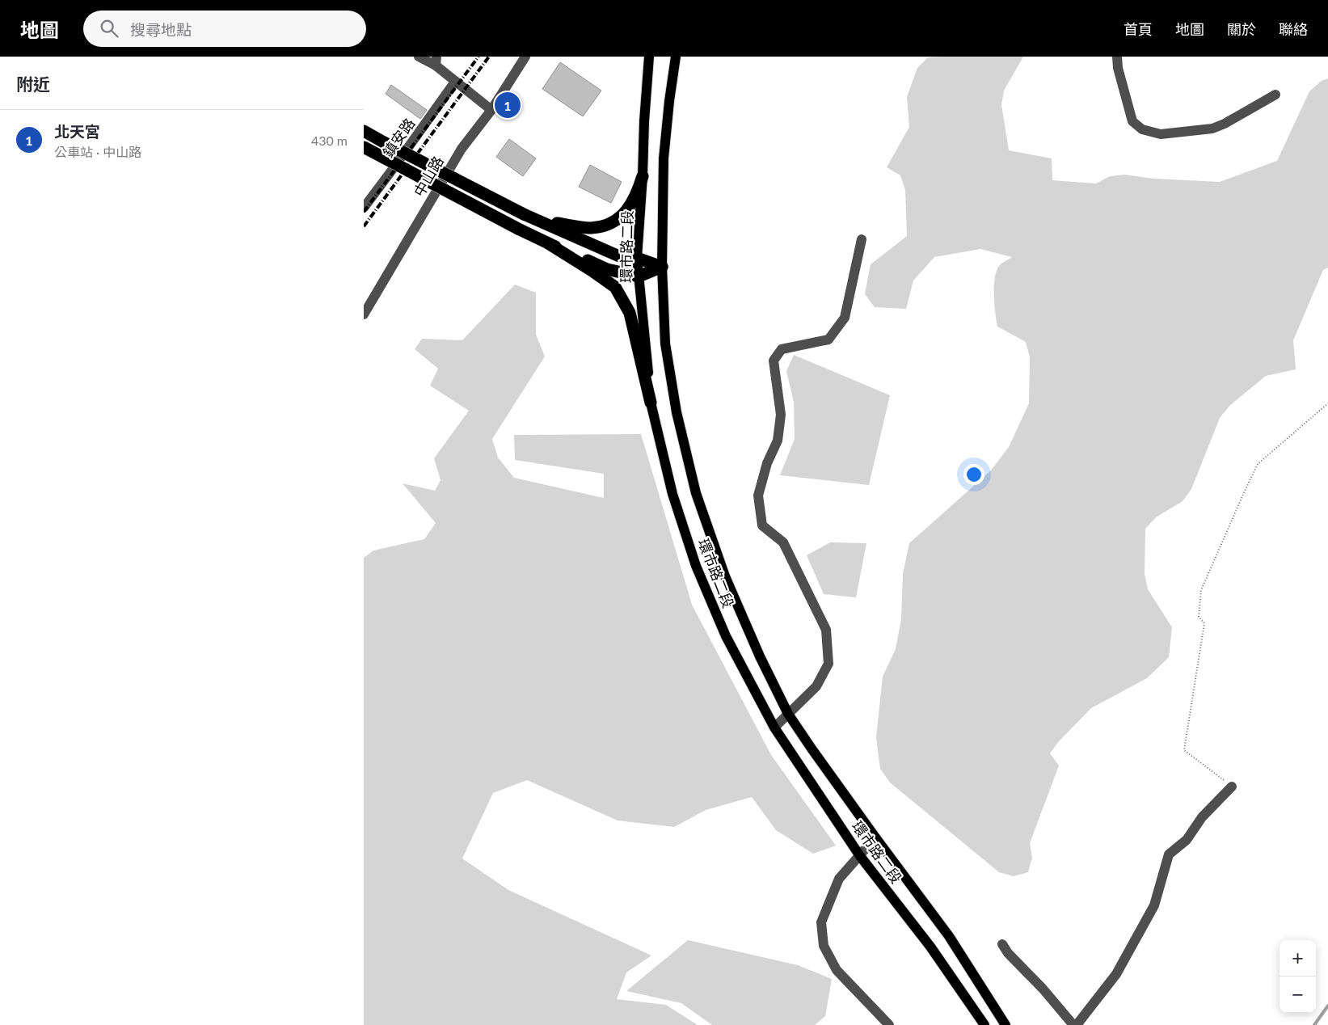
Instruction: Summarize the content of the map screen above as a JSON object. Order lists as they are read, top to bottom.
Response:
{
  "streets": {
    "main road": ["環市路二段"],
    "street": ["鎮安路", "中山路"]
  },
  "page": {
    "header": "地圖",
    "search": "搜尋地點",
    "nav": [
      "首頁",
      "地圖",
      "關於",
      "聯絡"
    ],
    "heading": "附近",
    "pins": "1",
    "list": [
      {
        "mark": "1",
        "name": "北天宮",
        "note": "公車站 · 中山路",
        "value": "430 m"
      }
    ],
    "map_buttons": ["+", "−"]
  }
}
